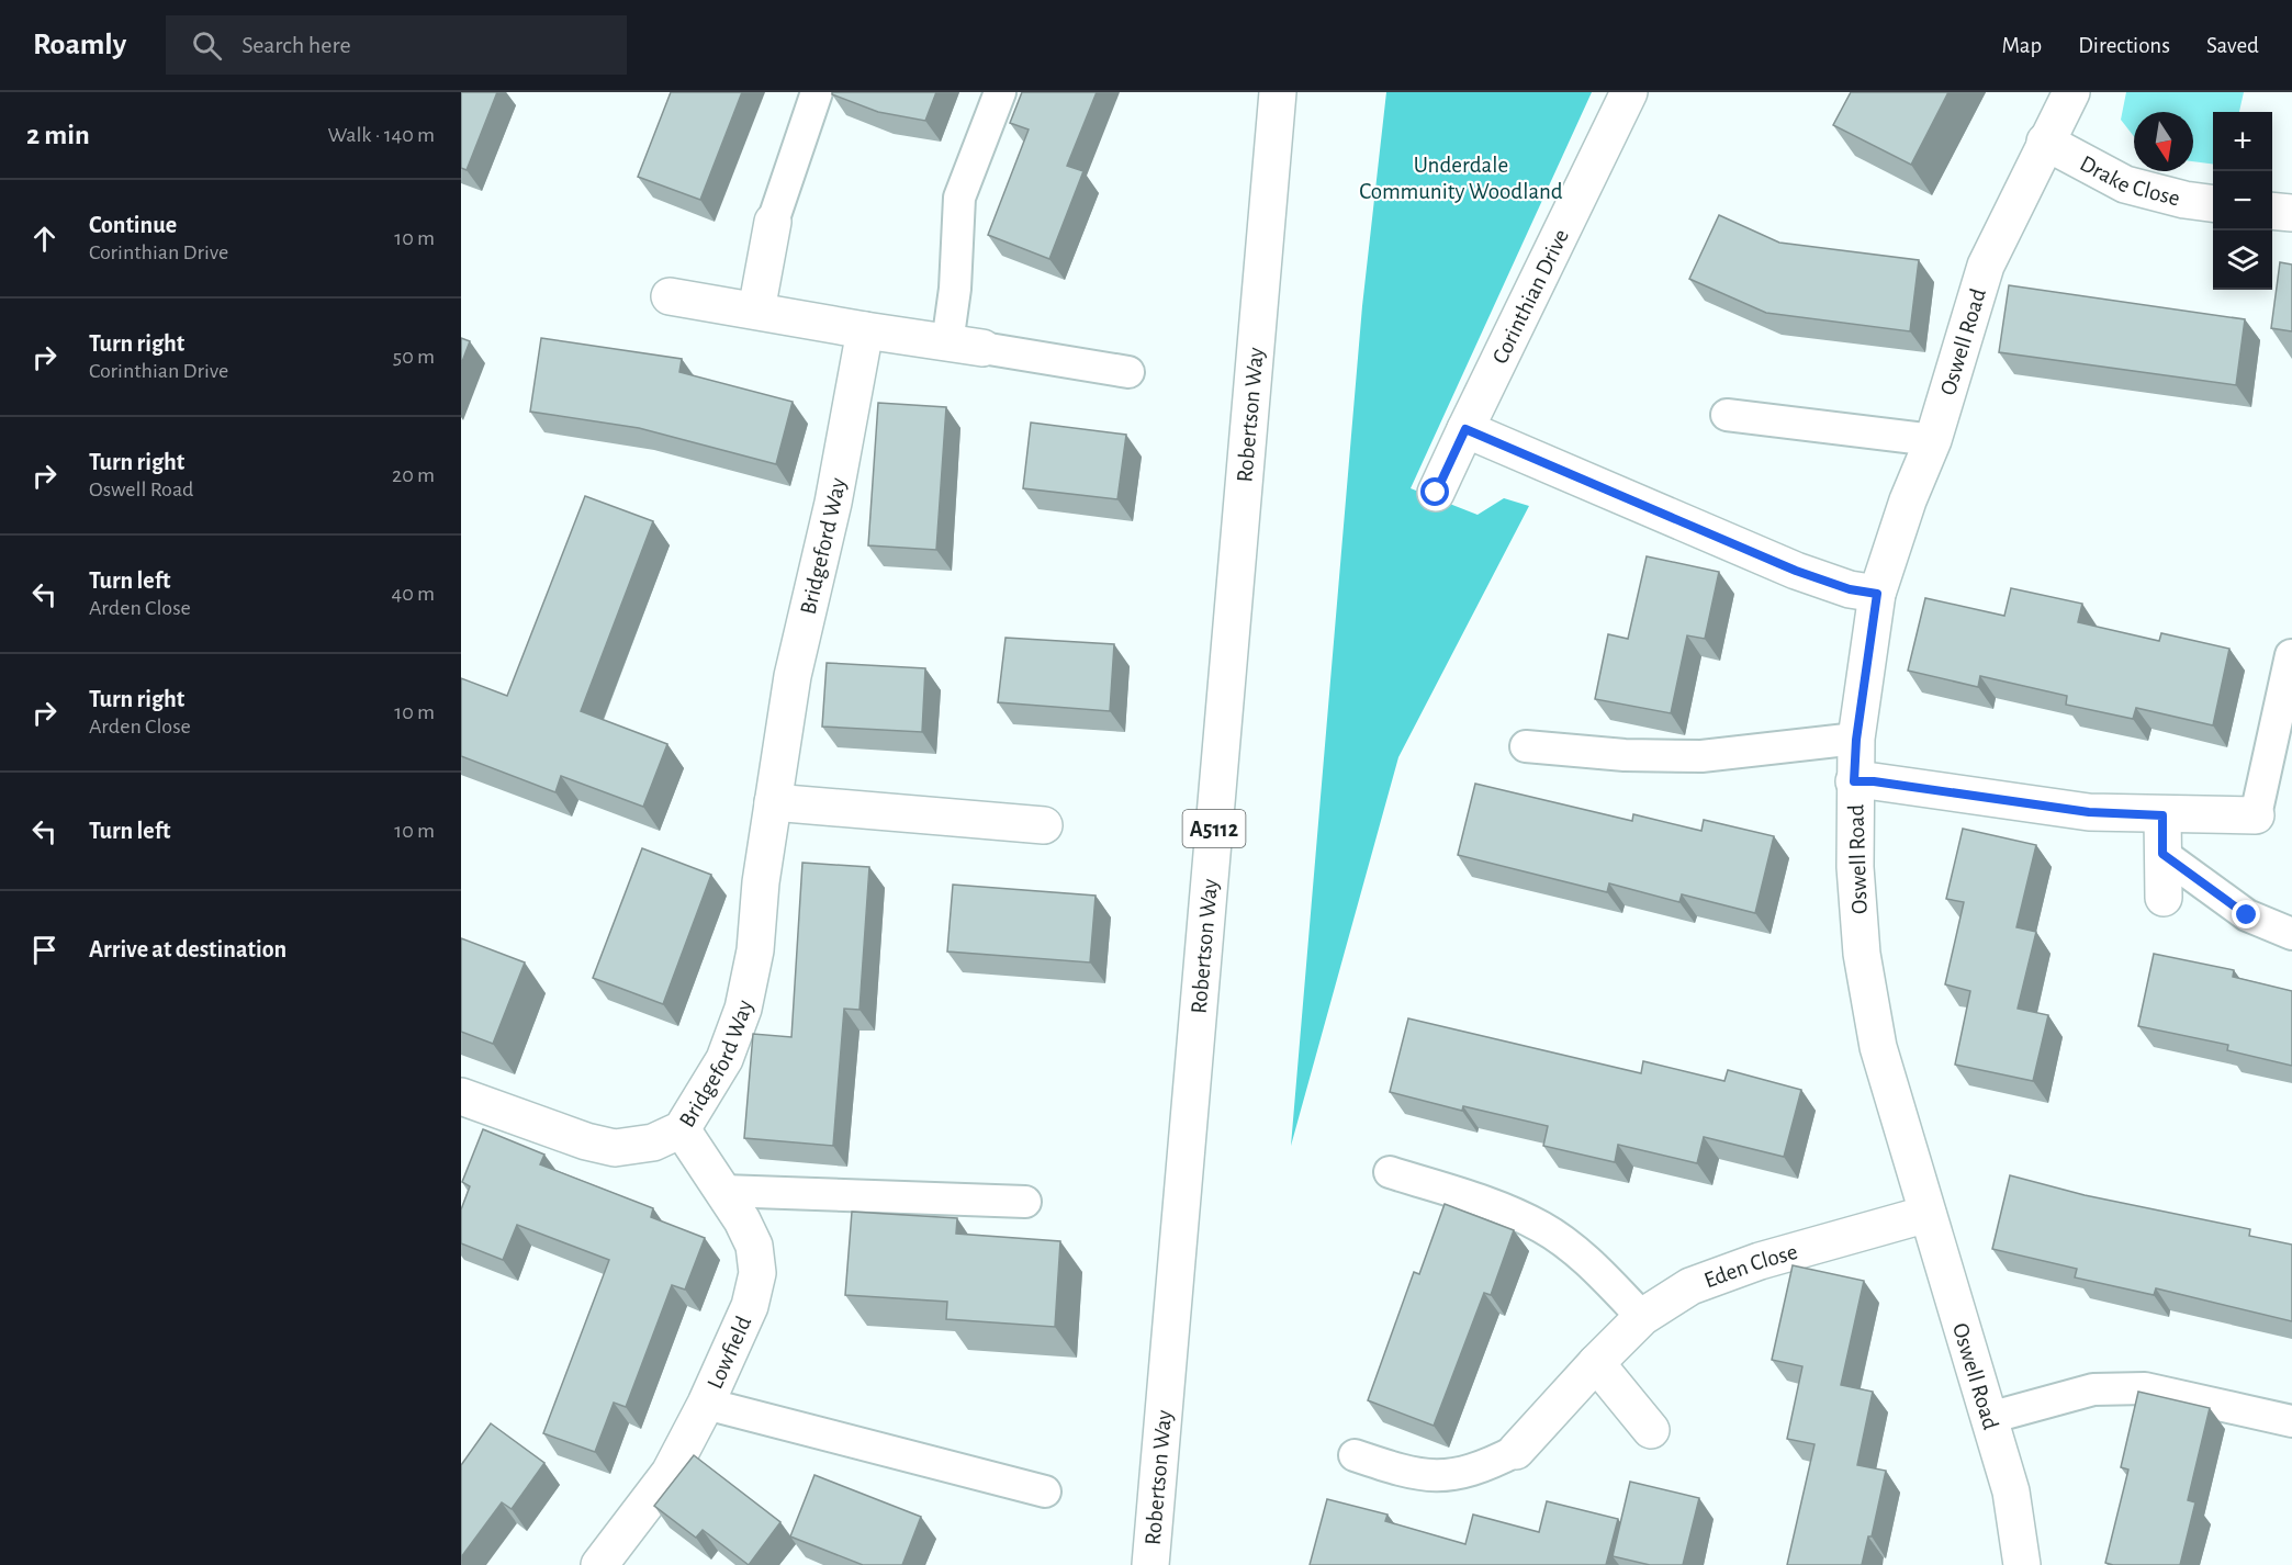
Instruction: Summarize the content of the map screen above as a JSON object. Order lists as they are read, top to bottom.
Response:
{
  "streets": {
    "street": [
      "Drake Close",
      "Corinthian Drive",
      "Oswell Road",
      "Robertson Way",
      "Bridgeford Way",
      "A5112",
      "Eden Close",
      "Lowfield"
    ]
  },
  "crossings": [
    ["Drake Close", "Oswell Road"],
    ["Oswell Road", "Eden Close"],
    ["Bridgeford Way", "Lowfield"]
  ],
  "parks": ["Underdale Community Woodland"],
  "north": "bottom",
  "page": {
    "header": "Roamly",
    "search": "Search here",
    "nav": ["Map", "Directions", "Saved"],
    "heading": ["2 min", "Walk · 140 m"],
    "map_buttons": ["+", "−"],
    "list": [
      ["Continue", "Corinthian Drive", "10 m"],
      ["Turn right", "Corinthian Drive", "50 m"],
      ["Turn right", "Oswell Road", "20 m"],
      ["Turn left", "Arden Close", "40 m"],
      ["Turn right", "Arden Close", "10 m"],
      ["Turn left", "10 m"],
      "Arrive at destination"
    ]
  }
}
